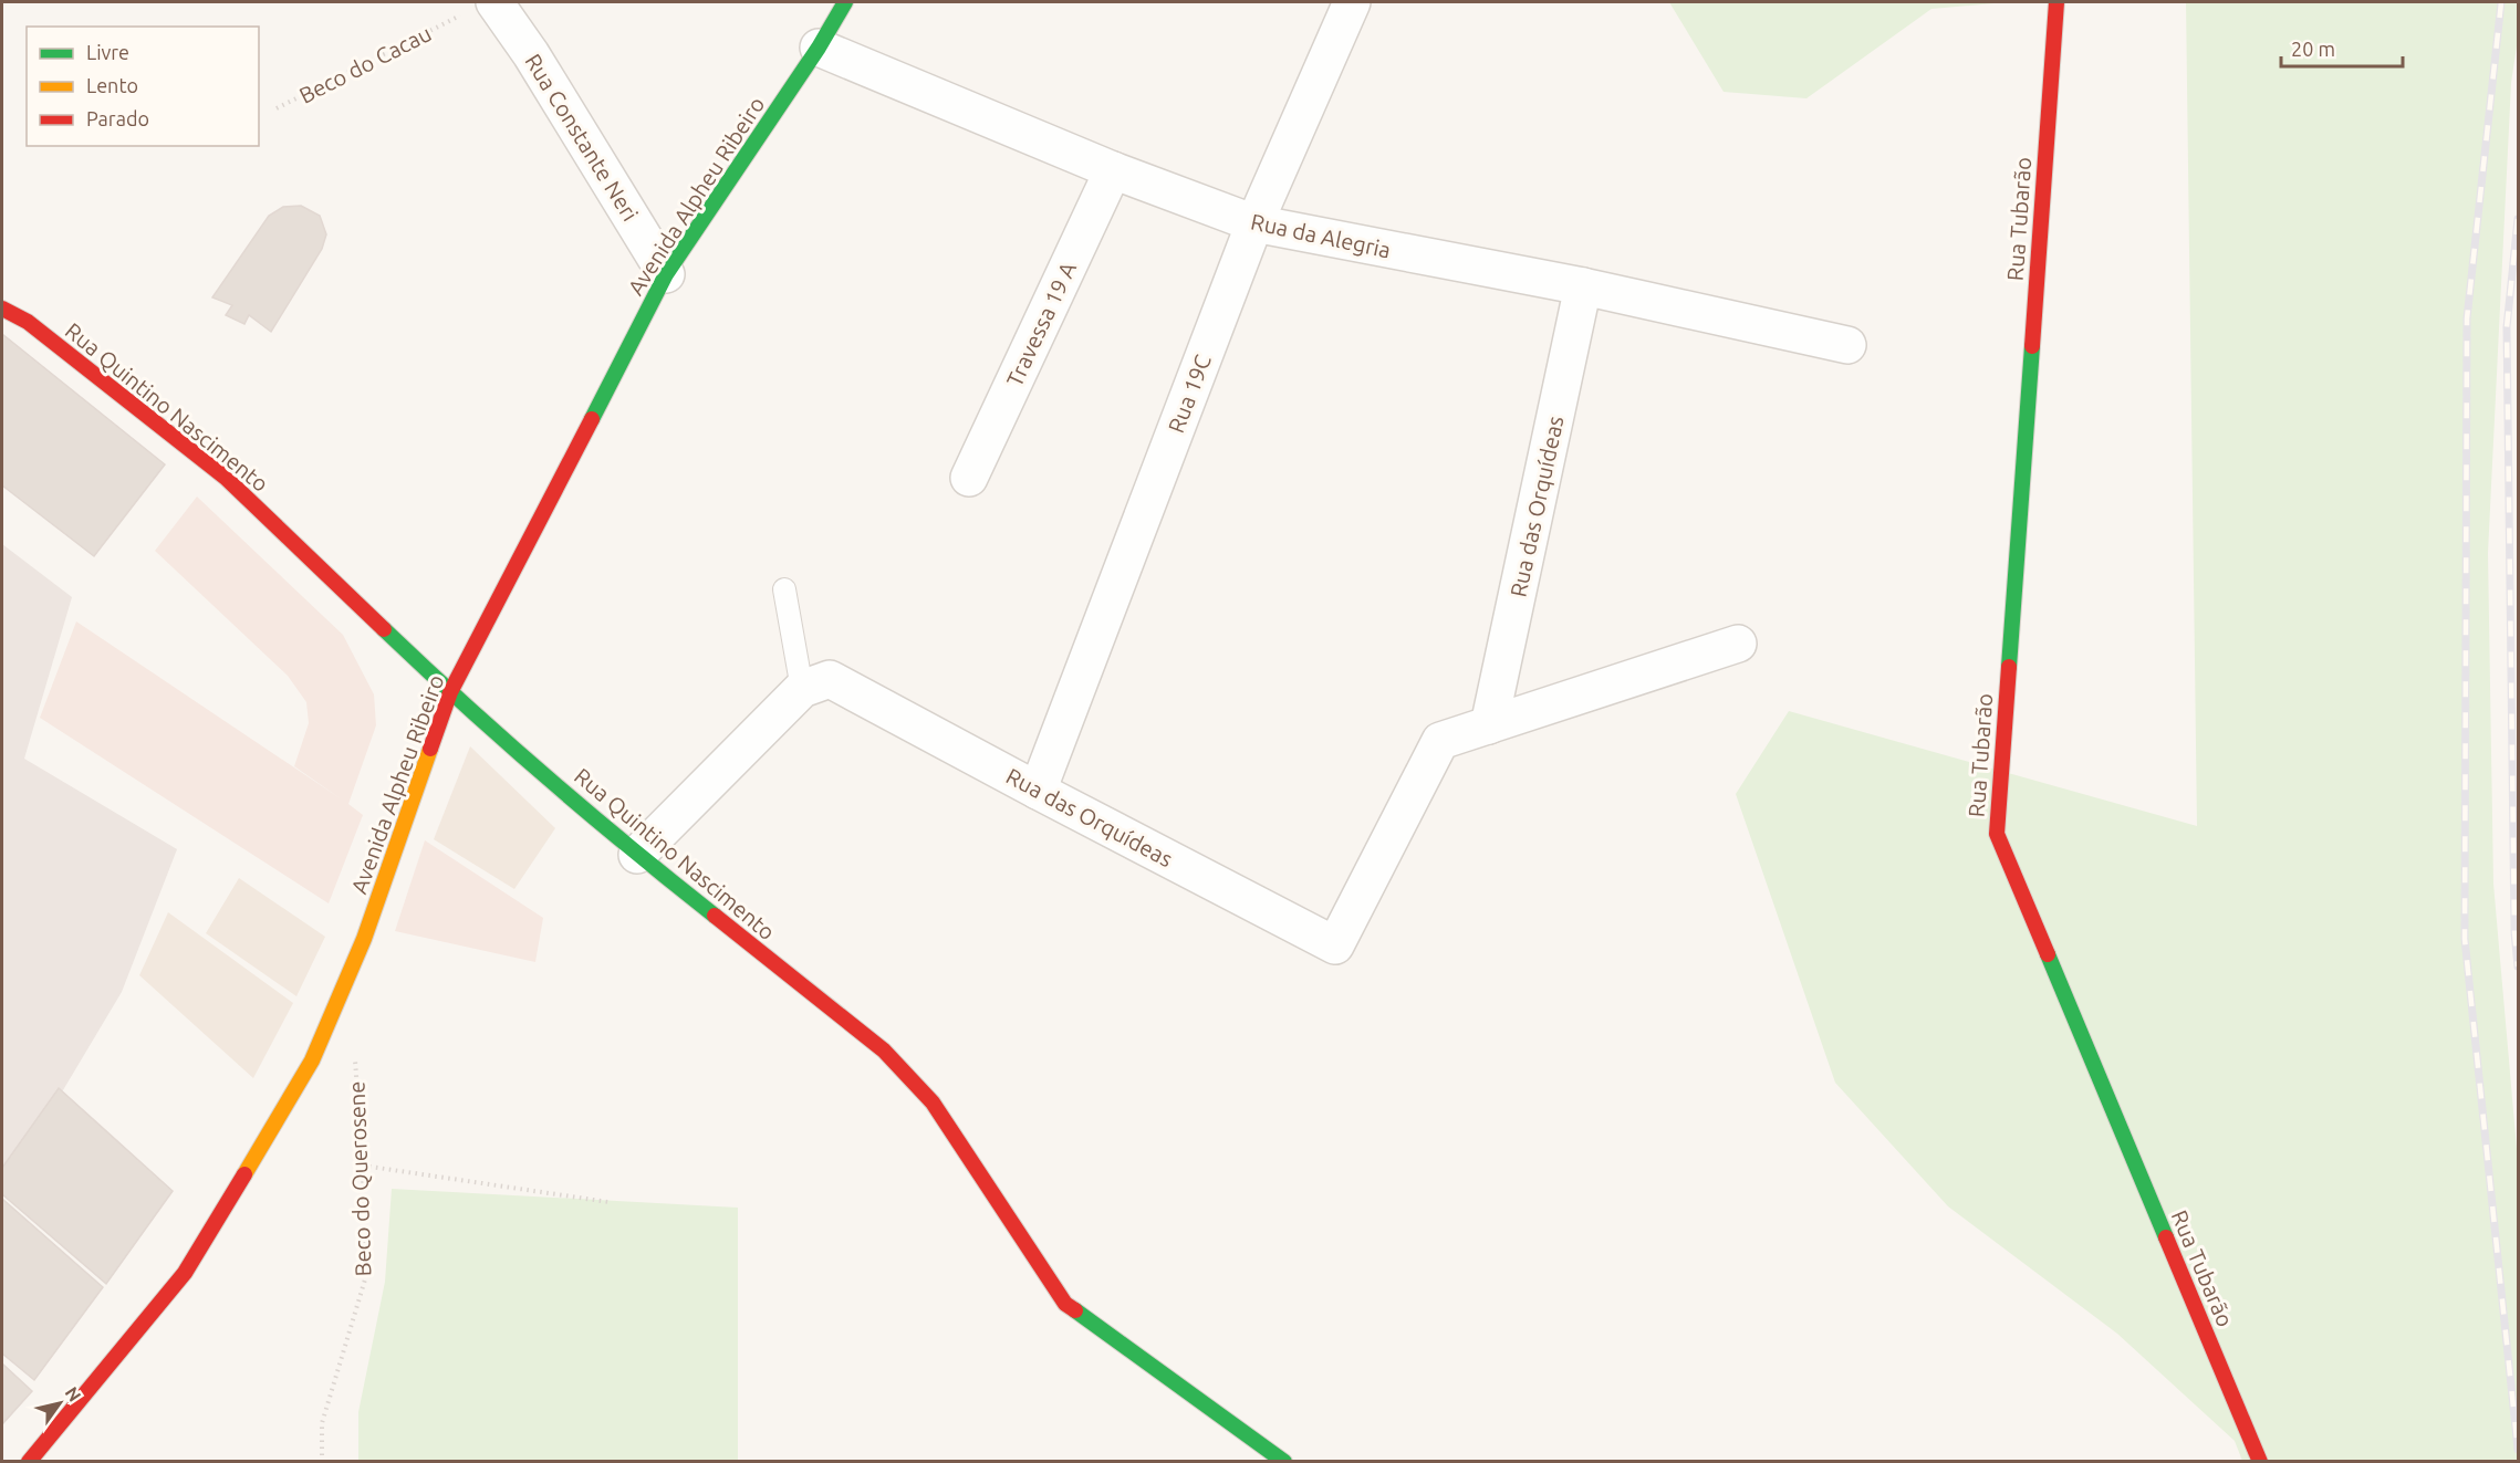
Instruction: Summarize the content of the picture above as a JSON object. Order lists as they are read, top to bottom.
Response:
{
  "streets": {
    "street": [
      "Rua Constante Neri",
      "Avenida Alpheu Ribeiro",
      "Rua Tubarão",
      "Rua da Alegria",
      "Travessa 19 A",
      "Rua 19C",
      "Rua Quintino Nascimento",
      "Rua das Orquídeas"
    ],
    "path": ["Beco do Cacau", "Beco do Querosene"]
  },
  "crossings": [
    ["Beco do Cacau", "Rua Constante Neri"],
    ["Rua Constante Neri", "Avenida Alpheu Ribeiro"],
    ["Avenida Alpheu Ribeiro", "Rua da Alegria"],
    ["Avenida Alpheu Ribeiro", "Rua Quintino Nascimento"],
    ["Rua da Alegria", "Travessa 19 A"],
    ["Rua da Alegria", "Rua 19C"],
    ["Rua da Alegria", "Rua das Orquídeas"],
    ["Rua 19C", "Rua das Orquídeas"]
  ],
  "legend": ["Livre", "Lento", "Parado"],
  "scale_bar": "20 m",
  "north": "top right"
}
